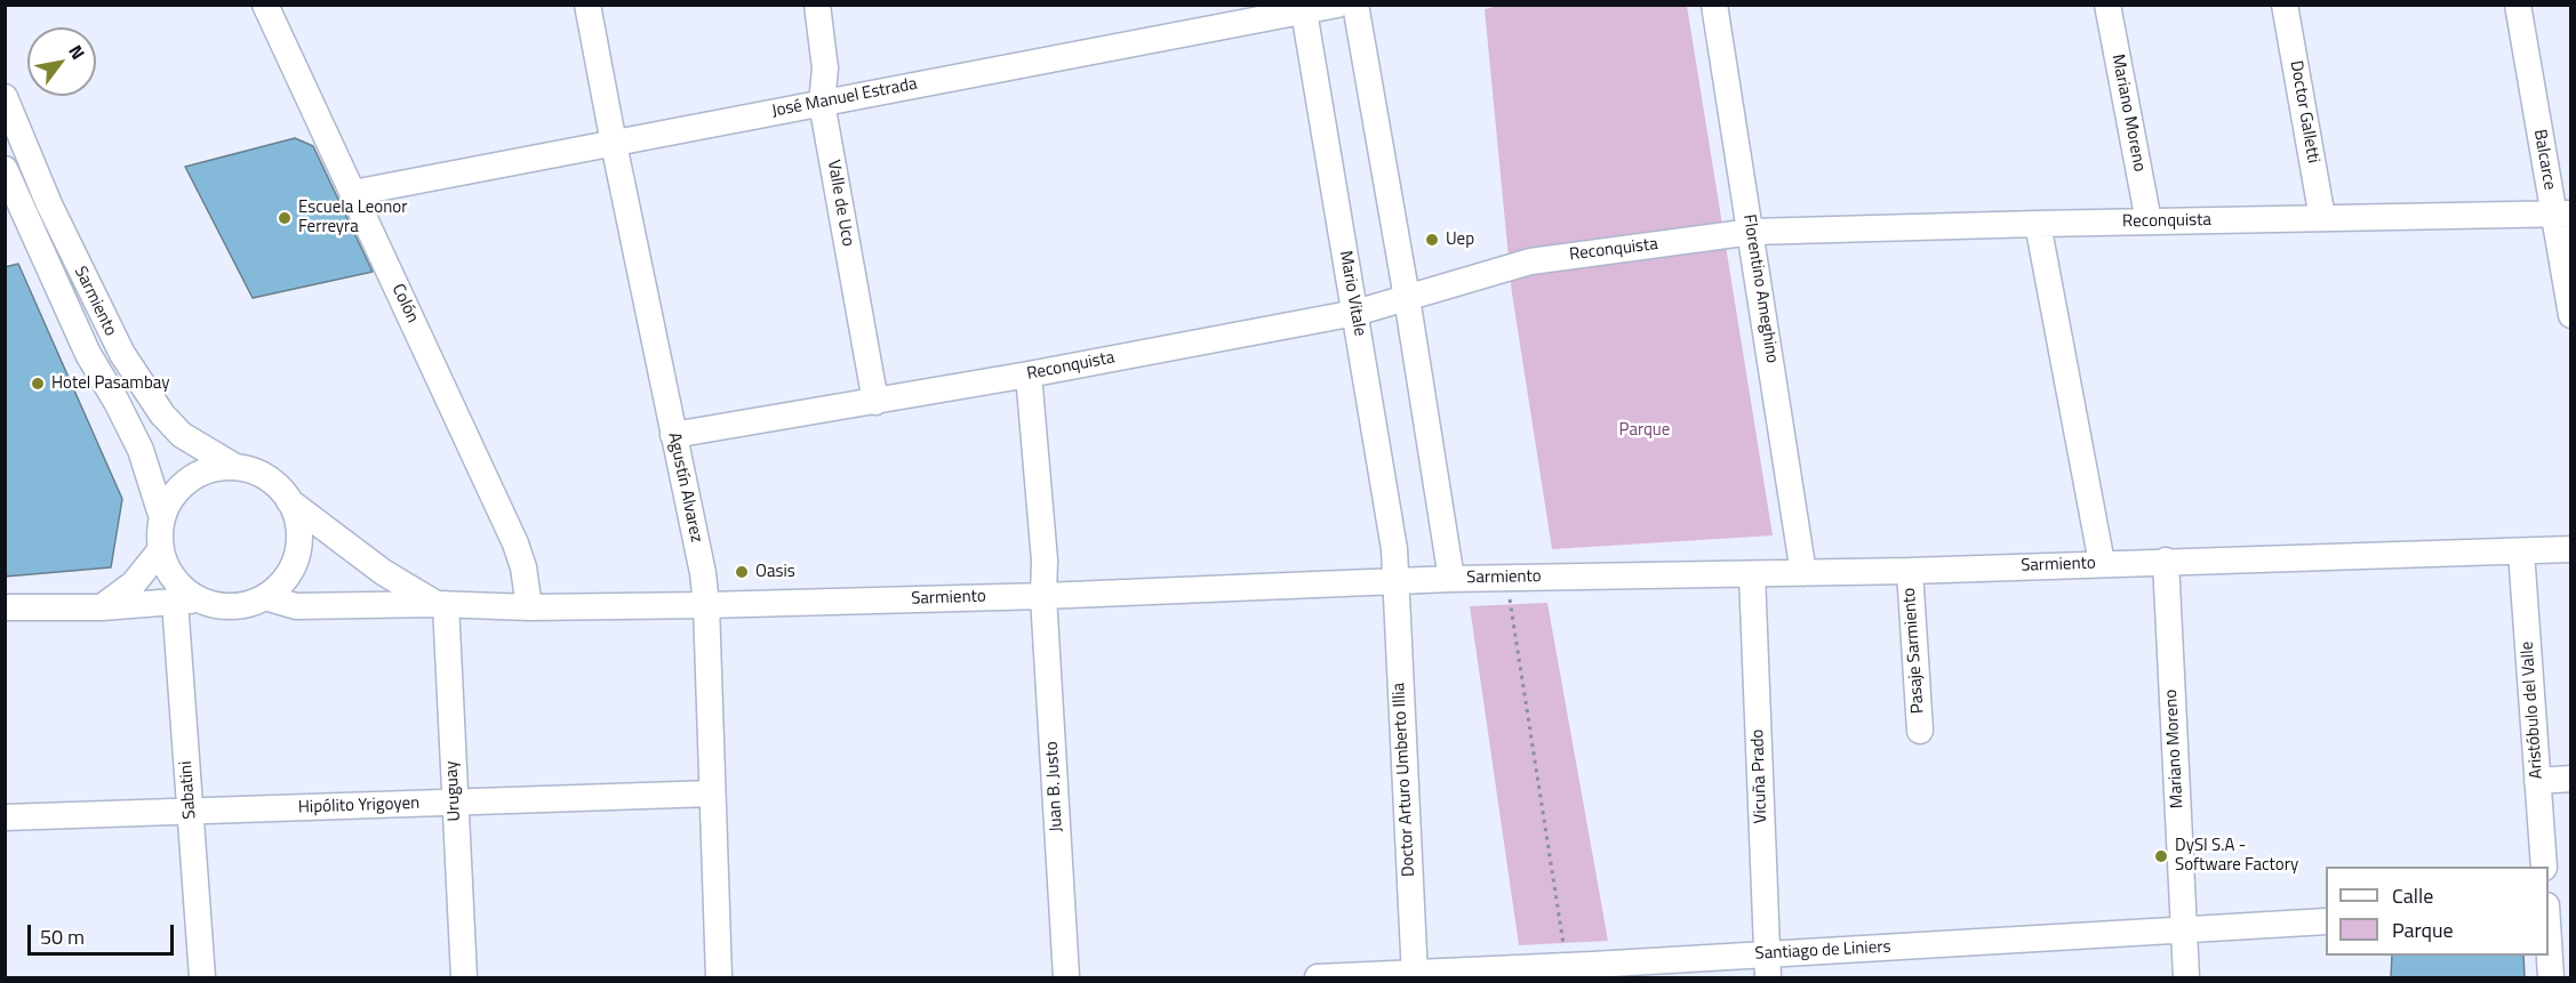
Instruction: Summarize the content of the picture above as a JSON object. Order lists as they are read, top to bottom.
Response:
{
  "streets": {
    "street": [
      "José Manuel Estrada",
      "Doctor Galletti",
      "Mariano Moreno",
      "Balcarce",
      "Valle de Uco",
      "Reconquista",
      "Florentino Ameghino",
      "Mario Vitale",
      "Sarmiento",
      "Colón",
      "Agustín Alvarez",
      "Pasaje Sarmiento",
      "Aristóbulo del Valle",
      "Vicuña Prado",
      "Doctor Arturo Umberto Illia",
      "Juan B. Justo",
      "Sabatini",
      "Uruguay",
      "Hipólito Yrigoyen",
      "Santiago de Liniers"
    ]
  },
  "crossings": [
    ["José Manuel Estrada", "Valle de Uco"],
    ["José Manuel Estrada", "Mario Vitale"],
    ["José Manuel Estrada", "Colón"],
    ["José Manuel Estrada", "Agustín Alvarez"],
    ["Doctor Galletti", "Reconquista"],
    ["Mariano Moreno", "Reconquista"],
    ["Mariano Moreno", "Sarmiento"],
    ["Mariano Moreno", "Santiago de Liniers"],
    ["Balcarce", "Reconquista"],
    ["Valle de Uco", "Reconquista"],
    ["Reconquista", "Florentino Ameghino"],
    ["Reconquista", "Mario Vitale"],
    ["Reconquista", "Agustín Alvarez"],
    ["Reconquista", "Juan B. Justo"],
    ["Florentino Ameghino", "Sarmiento"],
    ["Mario Vitale", "Sarmiento"],
    ["Mario Vitale", "Doctor Arturo Umberto Illia"],
    ["Sarmiento", "Colón"],
    ["Sarmiento", "Agustín Alvarez"],
    ["Sarmiento", "Pasaje Sarmiento"],
    ["Sarmiento", "Aristóbulo del Valle"],
    ["Sarmiento", "Vicuña Prado"],
    ["Sarmiento", "Doctor Arturo Umberto Illia"],
    ["Sarmiento", "Juan B. Justo"],
    ["Sarmiento", "Sabatini"],
    ["Sarmiento", "Uruguay"],
    ["Agustín Alvarez", "Hipólito Yrigoyen"],
    ["Vicuña Prado", "Santiago de Liniers"],
    ["Doctor Arturo Umberto Illia", "Santiago de Liniers"],
    ["Sabatini", "Hipólito Yrigoyen"],
    ["Uruguay", "Hipólito Yrigoyen"]
  ],
  "parks": ["Parque"],
  "places": [
    "Escuela Leonor Ferreyra",
    "Uep",
    "Hotel Pasambay",
    "Oasis",
    "DySI S.A - Software Factory"
  ],
  "legend": ["Calle", "Parque"],
  "scale_bar": "50 m",
  "north": "top right"
}
